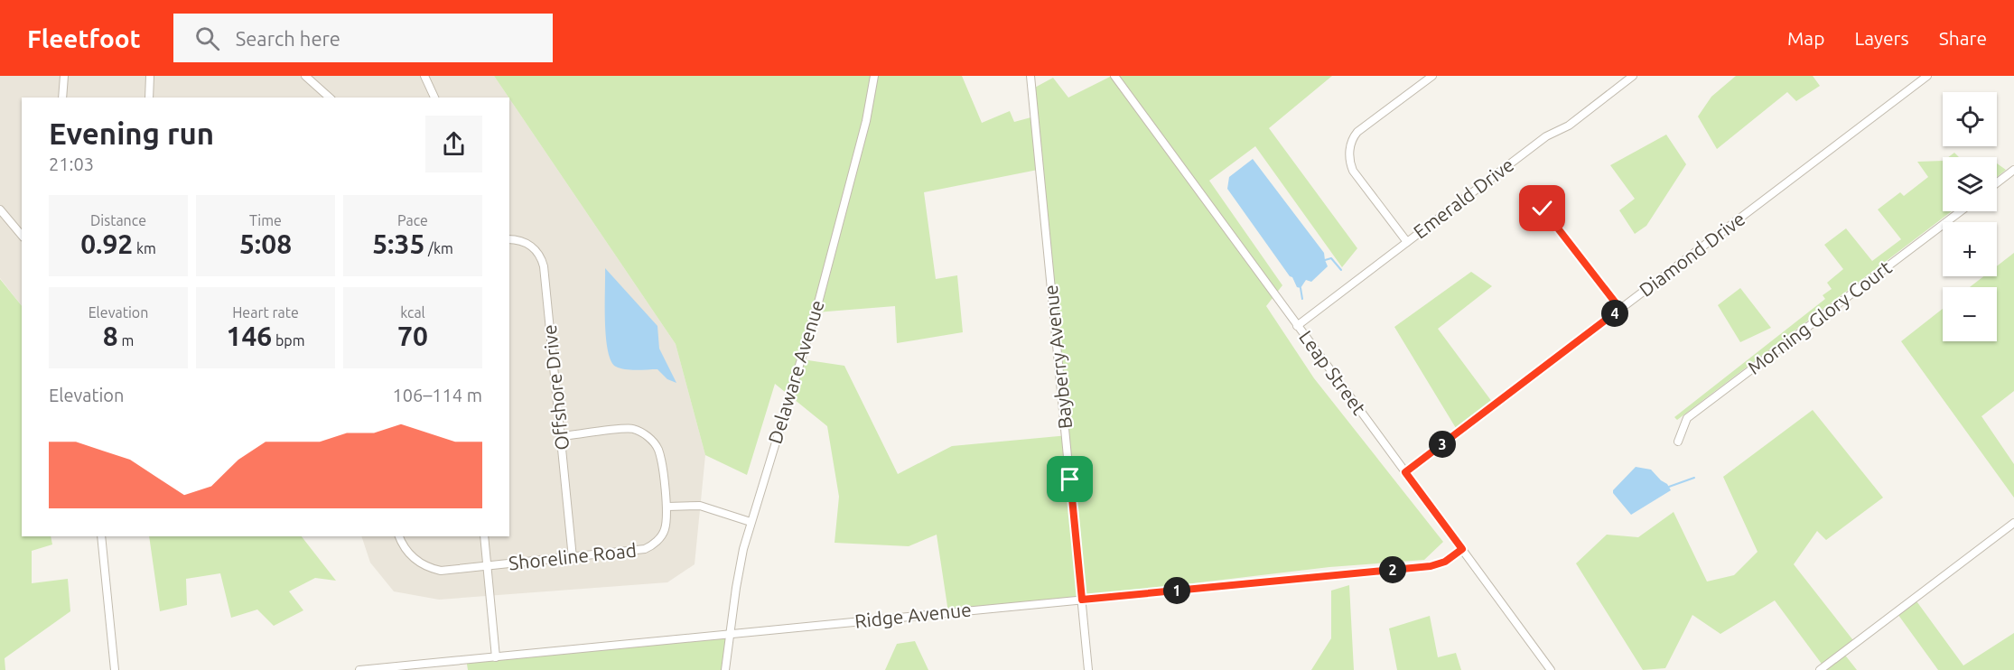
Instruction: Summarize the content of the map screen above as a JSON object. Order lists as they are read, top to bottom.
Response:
{
  "streets": {
    "street": [
      "Emerald Drive",
      "Diamond Drive",
      "Morning Glory Court",
      "Bayberry Avenue",
      "Delaware Avenue",
      "Leap Street",
      "Offshore Drive",
      "Shoreline Road",
      "Ridge Avenue"
    ]
  },
  "crossings": [
    ["Emerald Drive", "Leap Street"],
    ["Diamond Drive", "Leap Street"],
    ["Bayberry Avenue", "Ridge Avenue"],
    ["Delaware Avenue", "Ridge Avenue"],
    ["Leap Street", "Ridge Avenue"],
    ["Offshore Drive", "Shoreline Road"]
  ],
  "page": {
    "header": "Fleetfoot",
    "search": "Search here",
    "nav": ["Map", "Layers", "Share"],
    "map_buttons": ["+", "−"],
    "heading": ["Evening run", "21:03"],
    "stats": [
      ["Distance", "0.92 km"],
      ["Time", "5:08"],
      ["Pace", "5:35 /km"],
      ["Elevation", "8 m"],
      ["Heart rate", "146 bpm"],
      ["kcal", "70"]
    ],
    "pins": [
      "4",
      "3",
      "2",
      "1"
    ],
    "chart": ["Elevation", "106–114 m"]
  }
}
